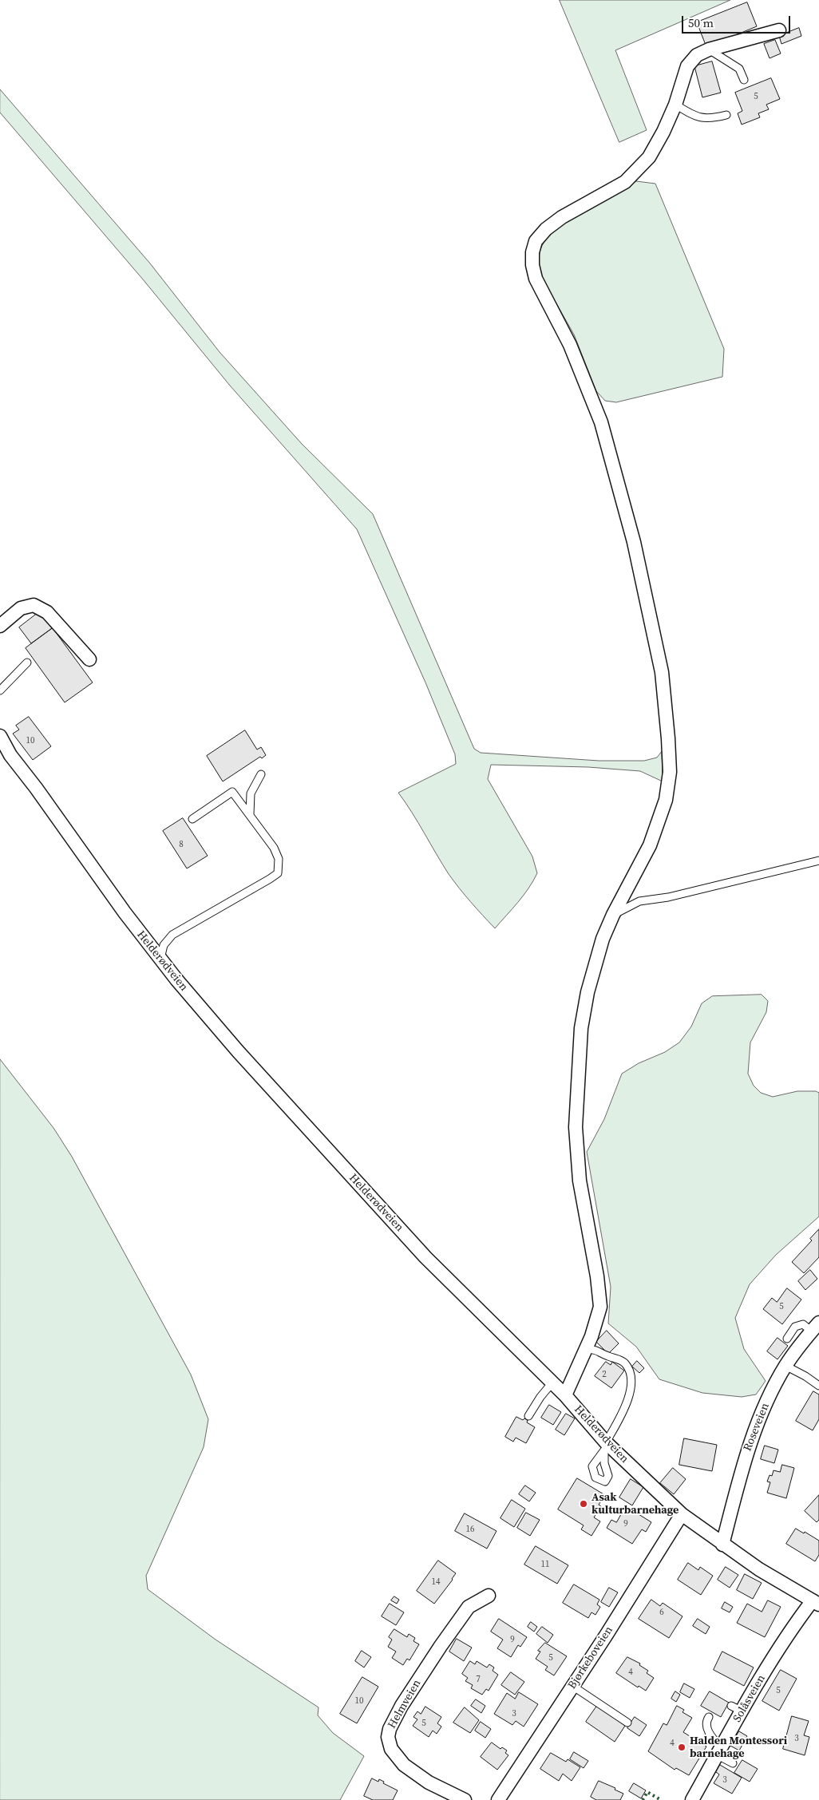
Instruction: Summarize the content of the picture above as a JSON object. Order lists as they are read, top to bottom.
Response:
{
  "streets": {
    "street": [
      "Helderødveien",
      "Roseveien",
      "Bjørkeboveien",
      "Solåsveien",
      "Helmveien"
    ]
  },
  "crossings": [
    ["Helderødveien", "Roseveien"],
    ["Helderødveien", "Bjørkeboveien"],
    ["Helderødveien", "Solåsveien"]
  ],
  "places": ["Asak kulturbarnehage", "Halden Montessori barnehage"],
  "house_numbers": [
    "5",
    "10",
    "8",
    "5",
    "2",
    "9",
    "16",
    "11",
    "14",
    "6",
    "9",
    "5",
    "4",
    "7",
    "5",
    "10",
    "3",
    "5",
    "3",
    "4",
    "3"
  ],
  "scale_bar": "50 m"
}
